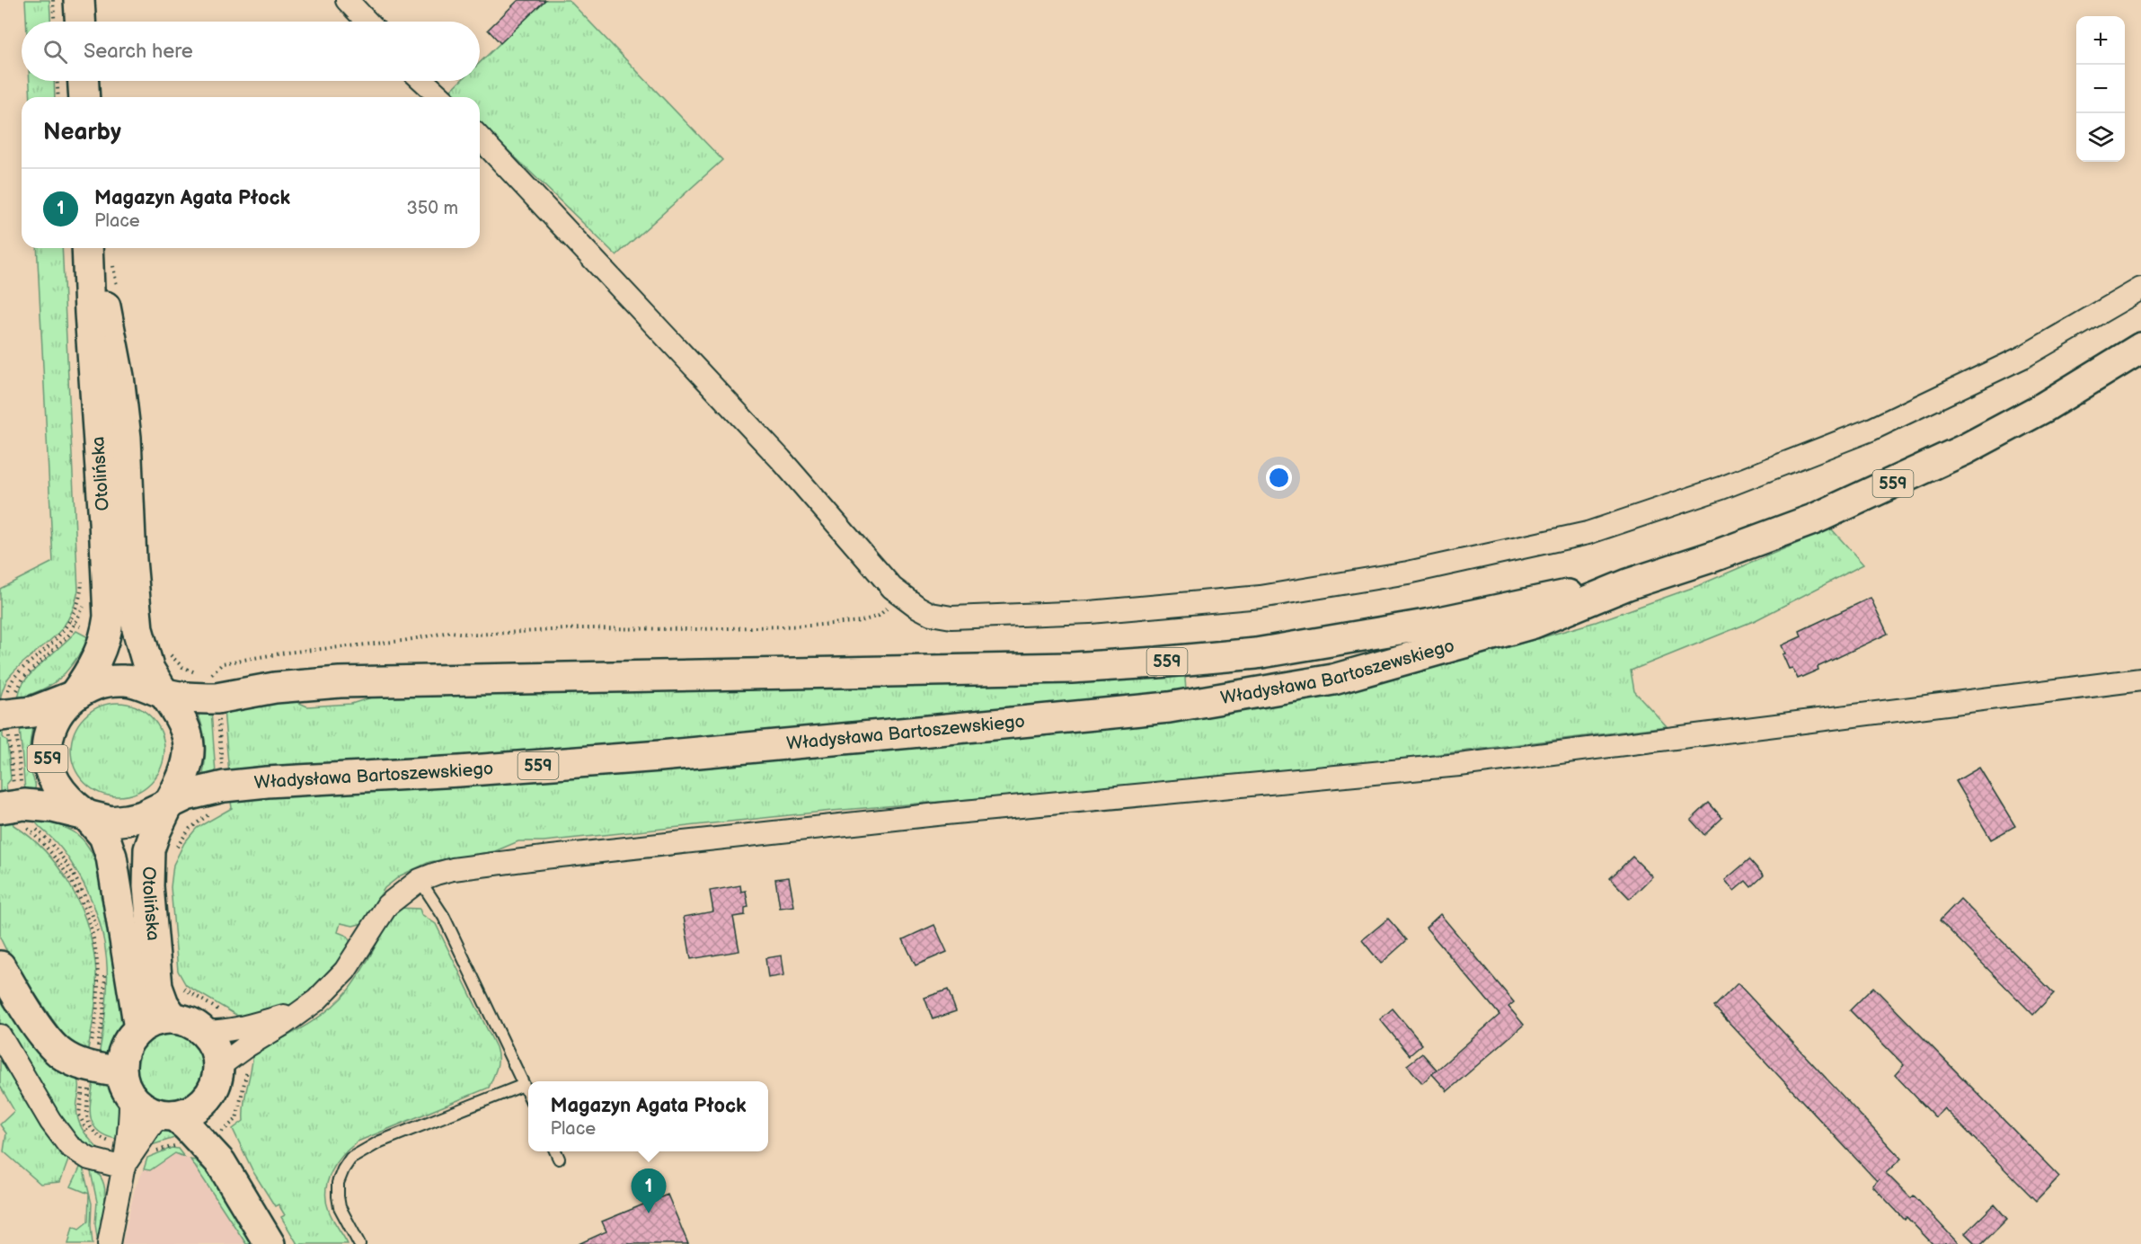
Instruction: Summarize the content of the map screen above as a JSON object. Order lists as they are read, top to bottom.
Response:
{
  "streets": {
    "main road": ["Otolińska", "559", "Władysława Bartoszewskiego"]
  },
  "crossings": [
    ["Otolińska", "559"],
    ["Otolińska", "Władysława Bartoszewskiego"],
    ["559", "Władysława Bartoszewskiego"]
  ],
  "page": {
    "map_buttons": ["+", "−"],
    "search": "Search here",
    "heading": "Nearby",
    "list": [
      {
        "mark": "1",
        "name": "Magazyn Agata Płock",
        "note": "Place",
        "value": "350 m"
      }
    ],
    "popup": ["Magazyn Agata Płock", "Place"],
    "pins": "1"
  }
}
